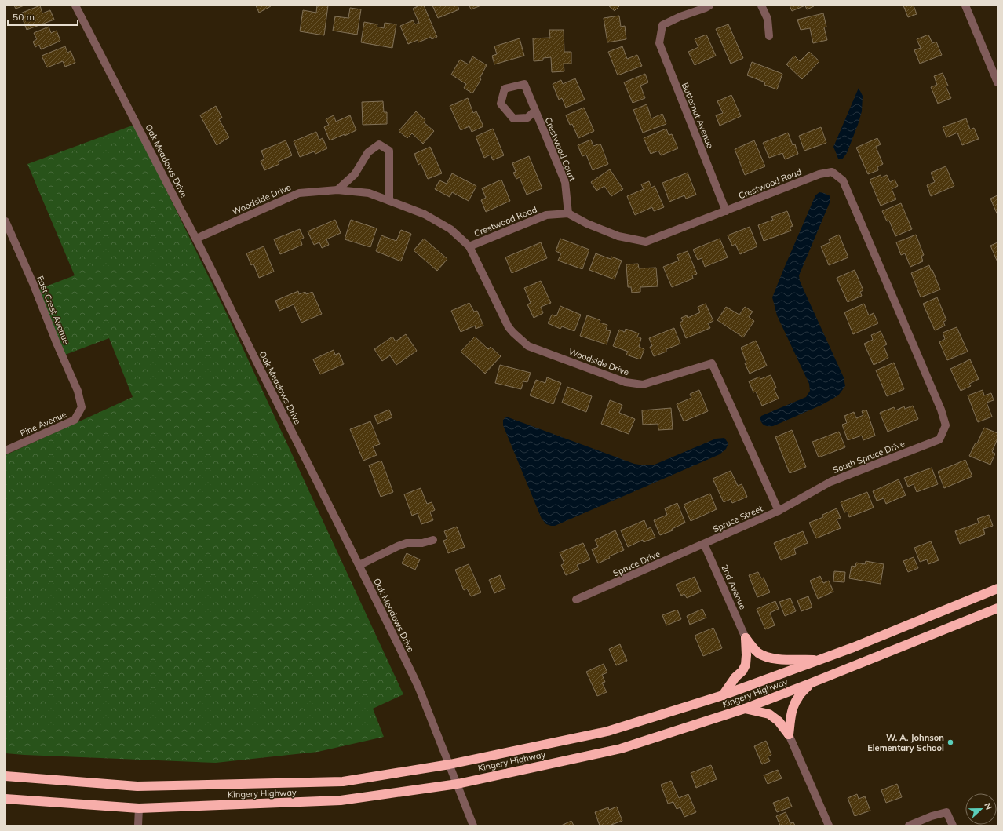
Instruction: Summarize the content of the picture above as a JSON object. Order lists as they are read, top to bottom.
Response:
{
  "streets": {
    "highway": ["Kingery Highway"],
    "street": [
      "Butternut Avenue",
      "Crestwood Court",
      "Oak Meadows Drive",
      "Crestwood Road",
      "Woodside Drive",
      "East Crest Avenue",
      "Pine Avenue",
      "South Spruce Drive",
      "Spruce Street",
      "Spruce Drive",
      "2nd Avenue"
    ]
  },
  "crossings": [
    ["Butternut Avenue", "Crestwood Road"],
    ["Crestwood Court", "Crestwood Road"],
    ["Oak Meadows Drive", "Woodside Drive"],
    ["Oak Meadows Drive", "Kingery Highway"],
    ["Crestwood Road", "Woodside Drive"],
    ["Crestwood Road", "South Spruce Drive"],
    ["Woodside Drive", "South Spruce Drive"],
    ["Woodside Drive", "Spruce Street"],
    ["East Crest Avenue", "Pine Avenue"],
    ["South Spruce Drive", "Spruce Street"],
    ["Spruce Street", "Spruce Drive"],
    ["Spruce Street", "2nd Avenue"],
    ["Spruce Drive", "2nd Avenue"]
  ],
  "places": ["W. A. Johnson Elementary School"],
  "scale_bar": "50 m",
  "north": "right"
}
